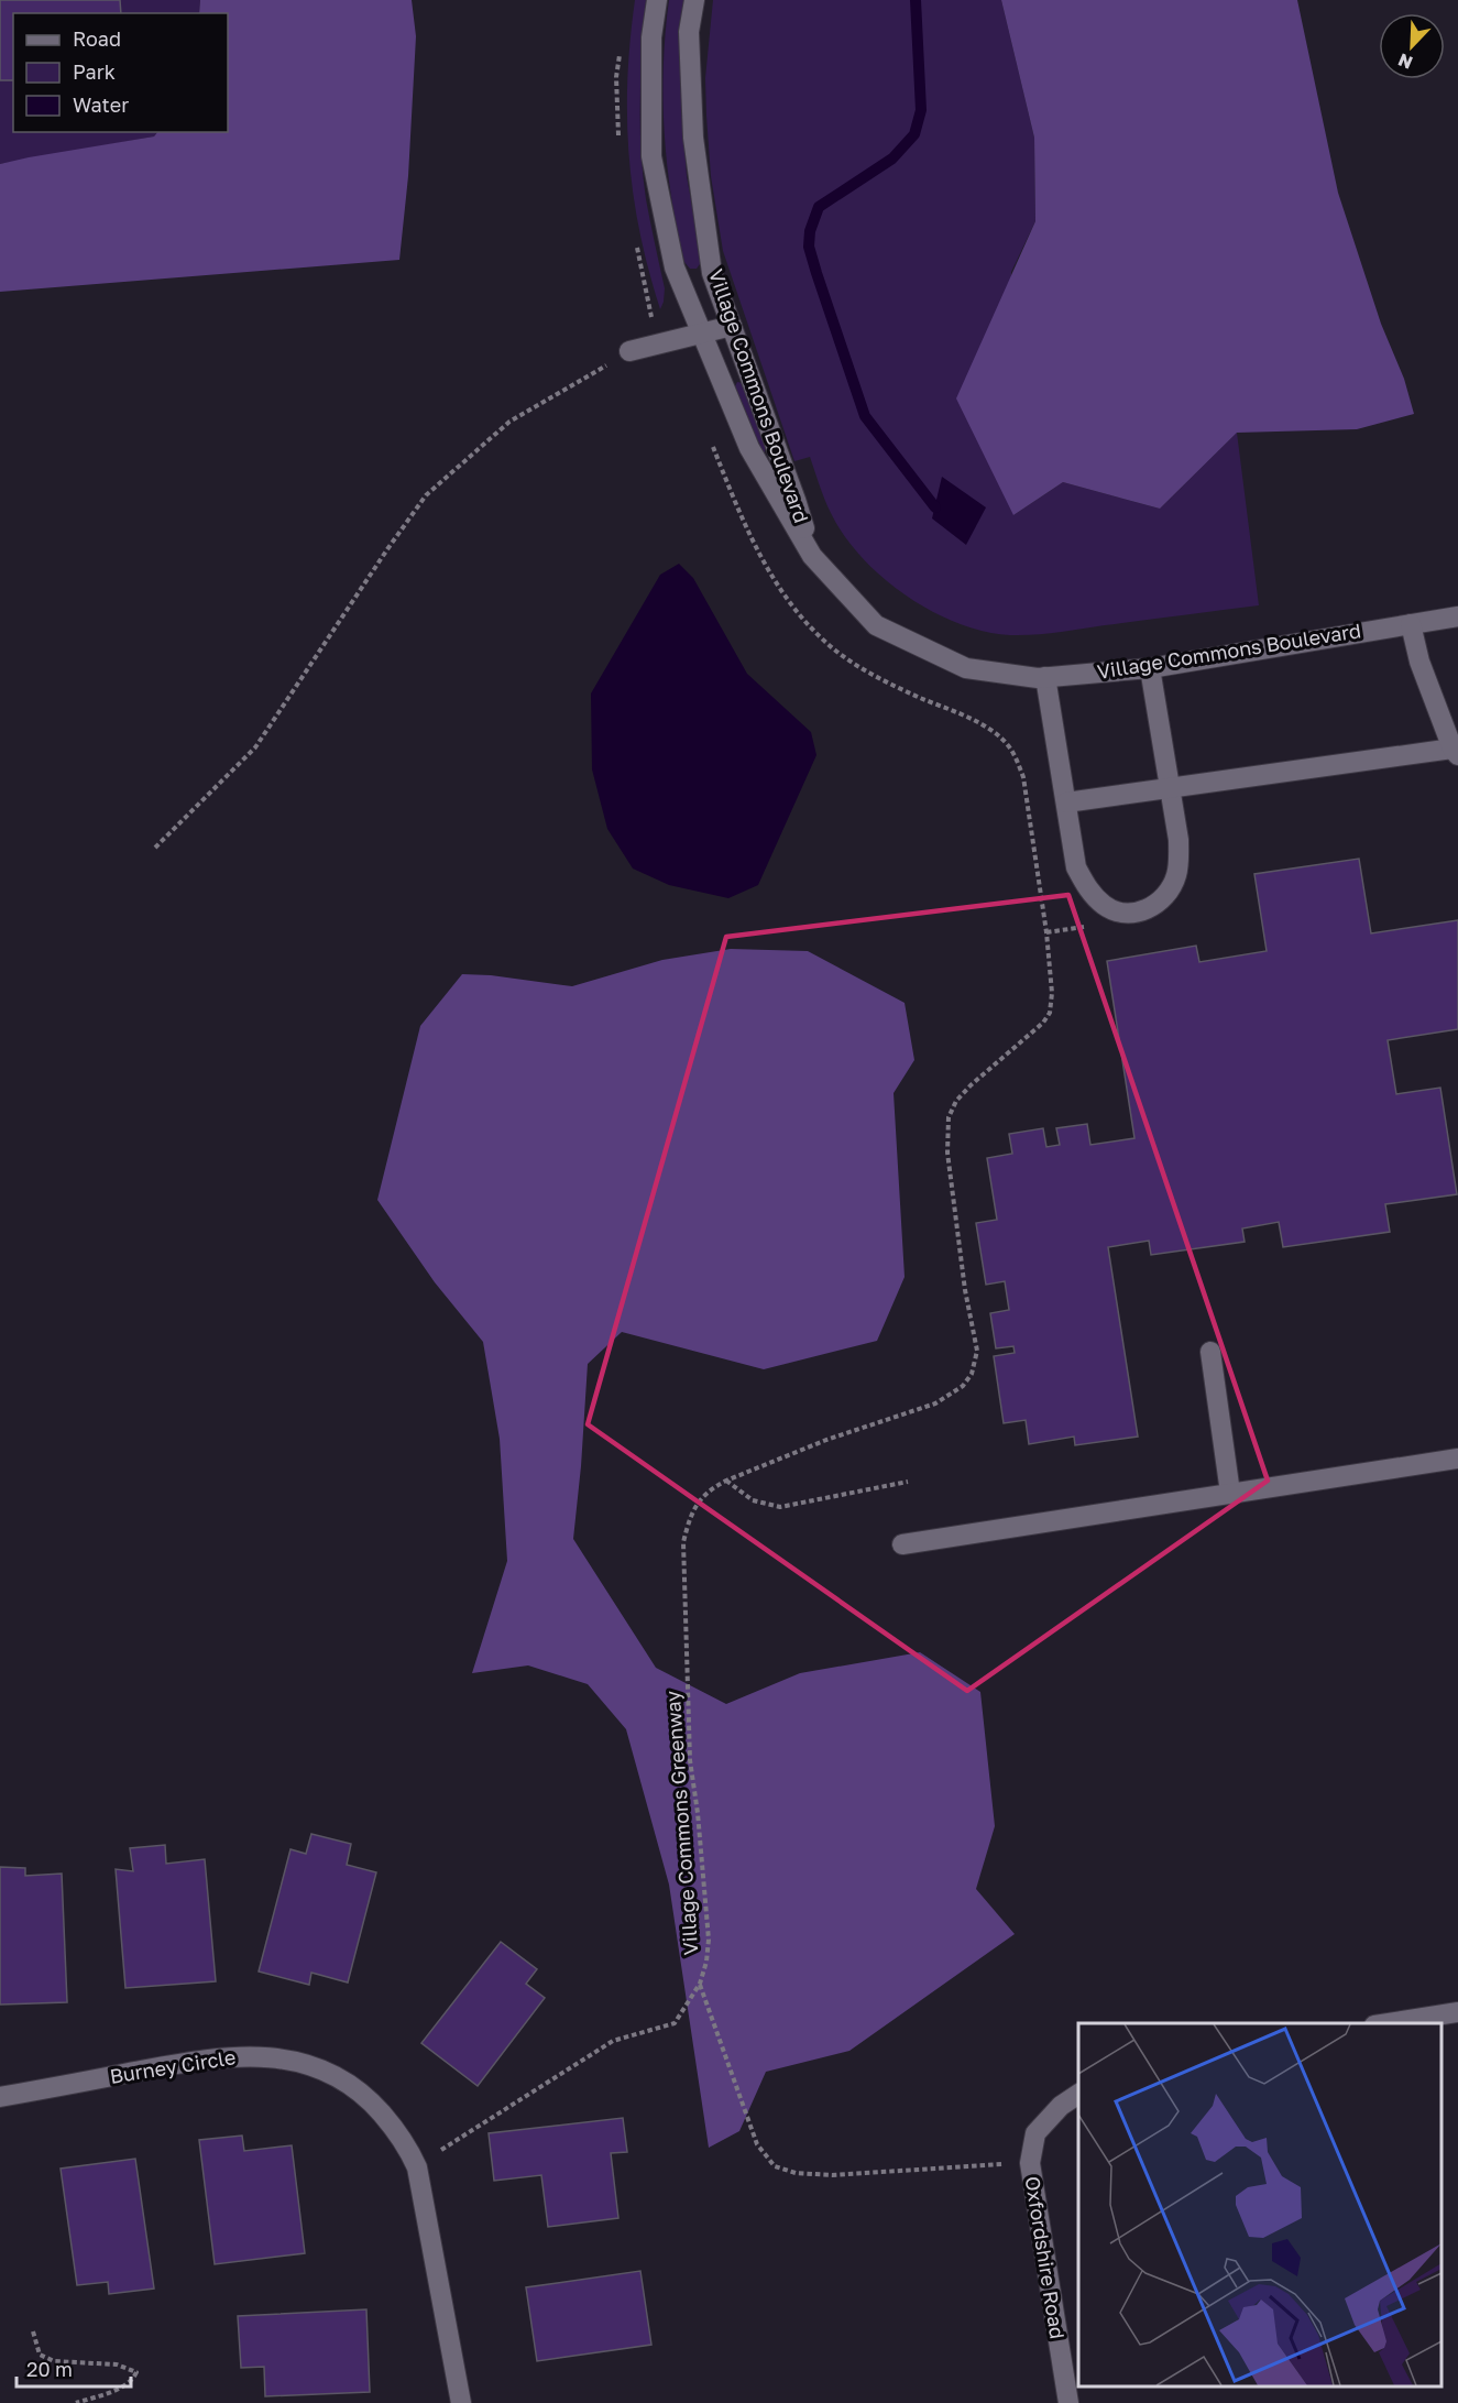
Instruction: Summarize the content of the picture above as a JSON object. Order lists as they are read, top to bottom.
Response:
{
  "streets": {
    "street": ["Village Commons Boulevard", "Burney Circle", "Oxfordshire Road"],
    "path": ["Village Commons Greenway"]
  },
  "crossings": [
    ["Village Commons Greenway", "Burney Circle"]
  ],
  "legend": ["Road", "Park", "Water"],
  "scale_bar": "20 m",
  "north": "bottom left"
}
